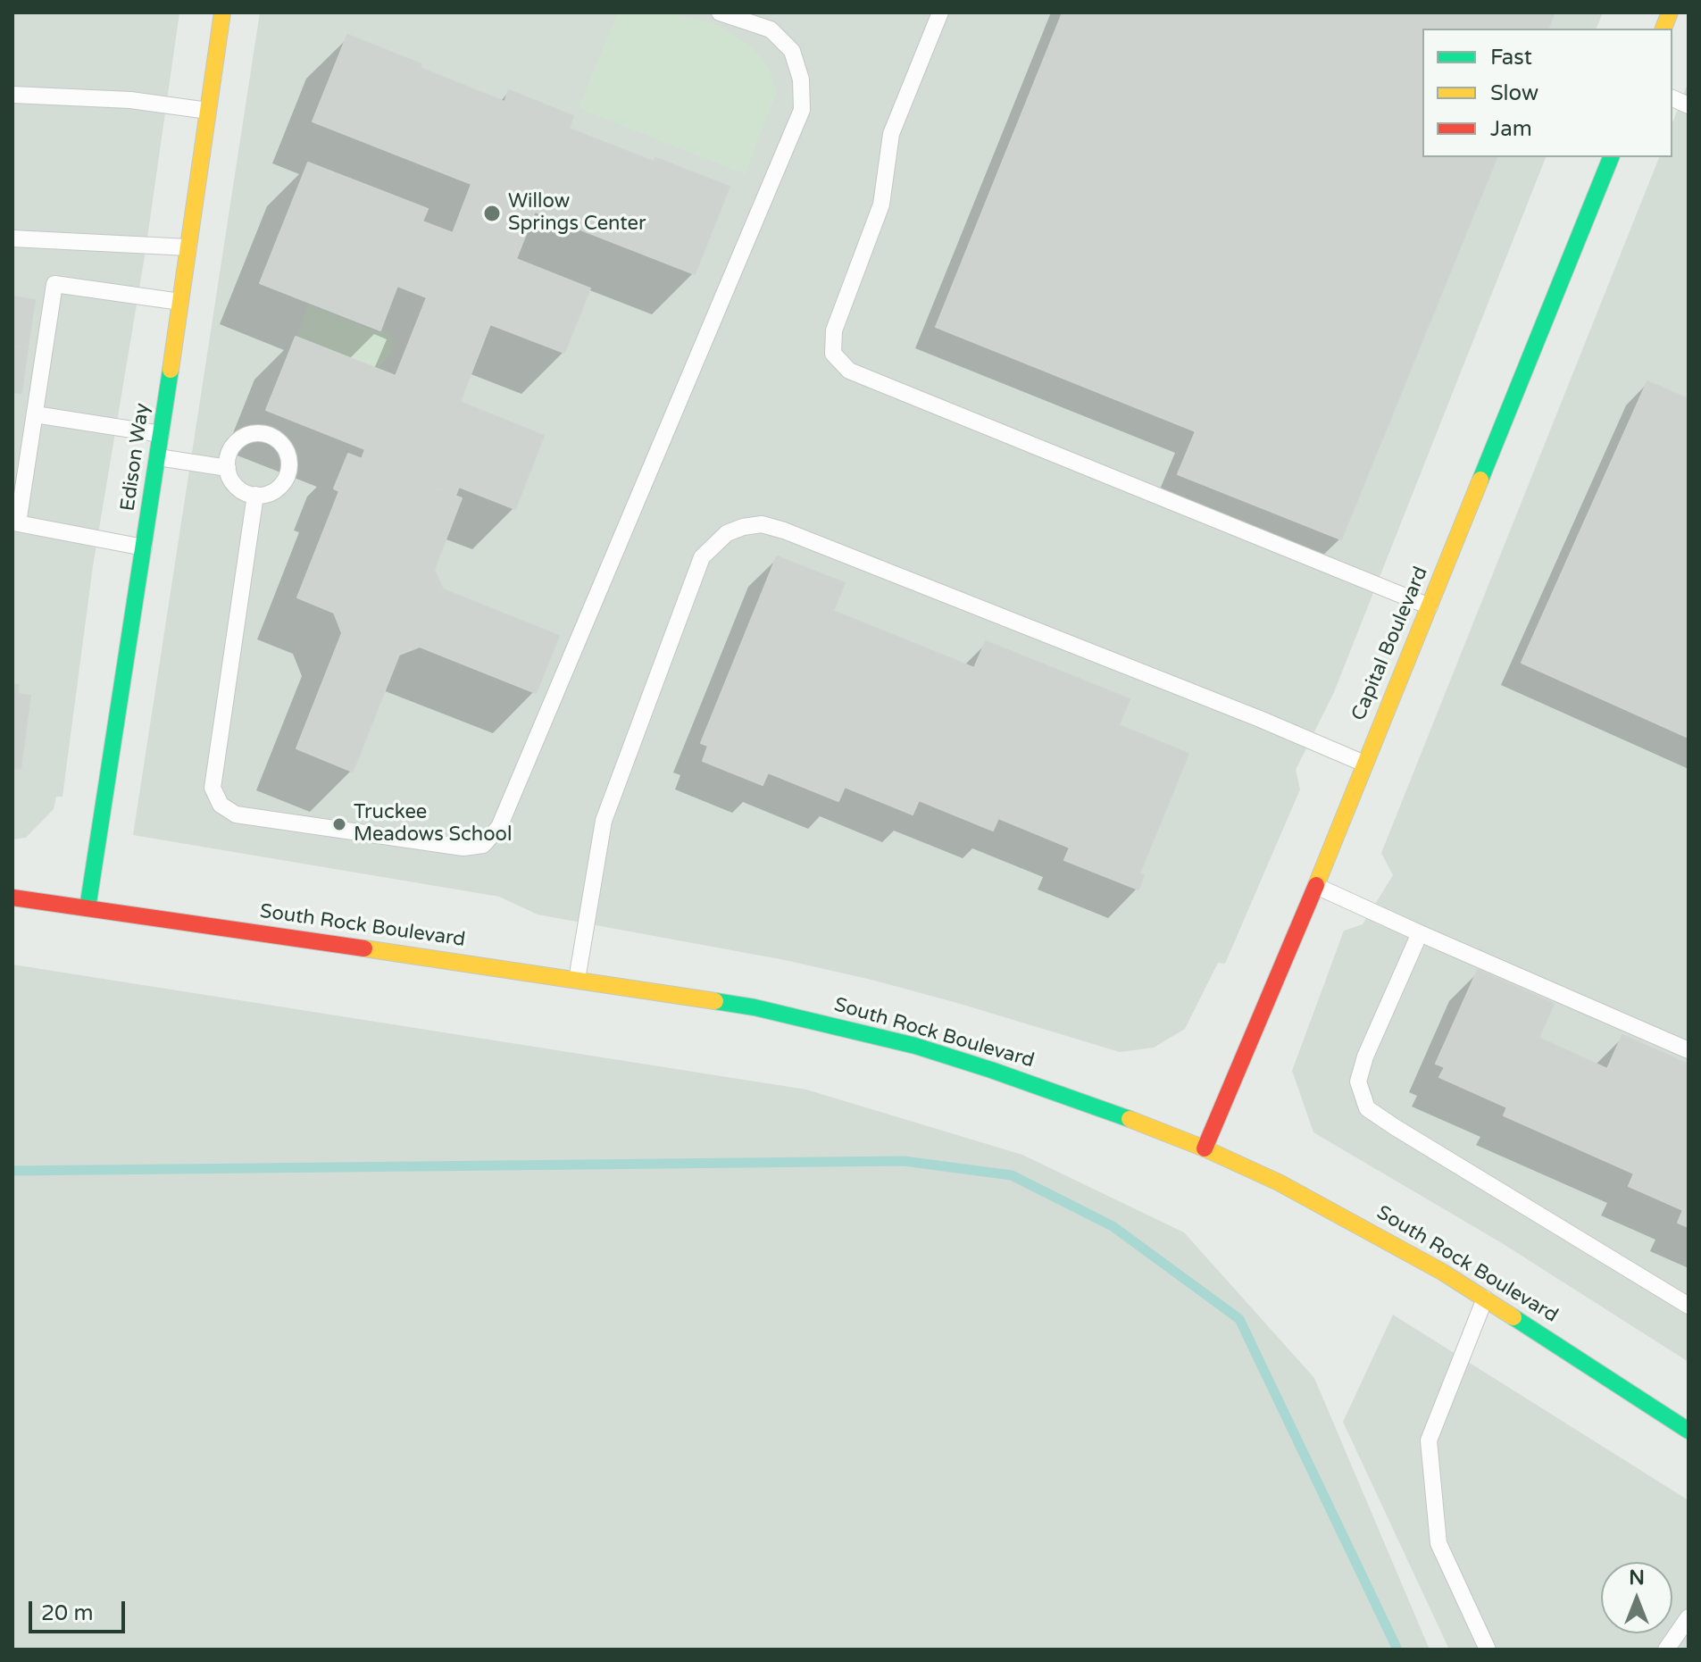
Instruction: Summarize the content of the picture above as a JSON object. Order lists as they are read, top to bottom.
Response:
{
  "streets": {
    "street": ["Edison Way", "Capital Boulevard", "South Rock Boulevard"]
  },
  "crossings": [
    ["Edison Way", "South Rock Boulevard"],
    ["Capital Boulevard", "South Rock Boulevard"]
  ],
  "places": ["Willow Springs Center", "Truckee Meadows School"],
  "legend": ["Fast", "Slow", "Jam"],
  "scale_bar": "20 m",
  "north": "top"
}
